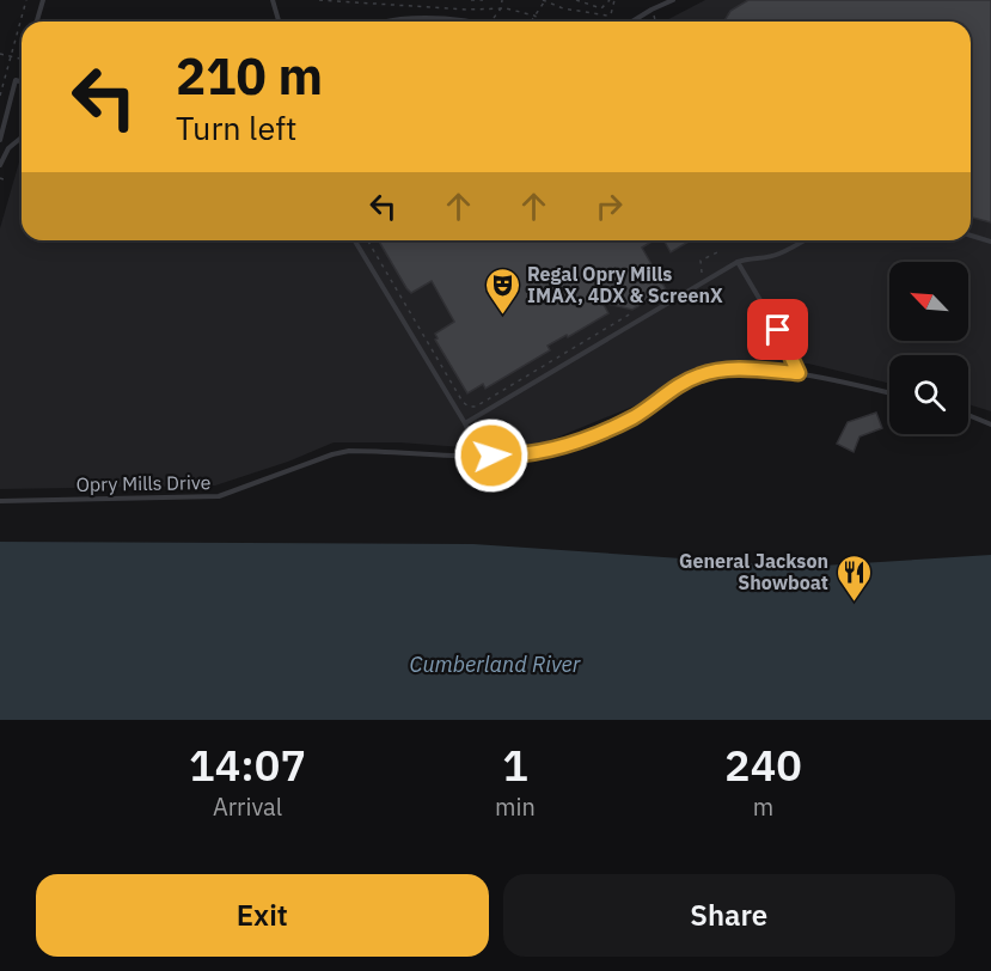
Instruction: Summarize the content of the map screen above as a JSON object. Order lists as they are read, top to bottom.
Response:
{
  "streets": {
    "lane": ["Opry Mills Drive"]
  },
  "water": ["Cumberland River"],
  "places": {
    "theatre": ["Regal Opry Mills IMAX, 4DX & ScreenX"],
    "restaurant": ["General Jackson Showboat"]
  },
  "north": "top left",
  "page": {
    "turn": ["210 m", "Turn left"],
    "eta": [
      "14:07",
      "Arrival",
      "1",
      "min",
      "240",
      "m"
    ],
    "buttons": ["Exit", "Share"]
  }
}
